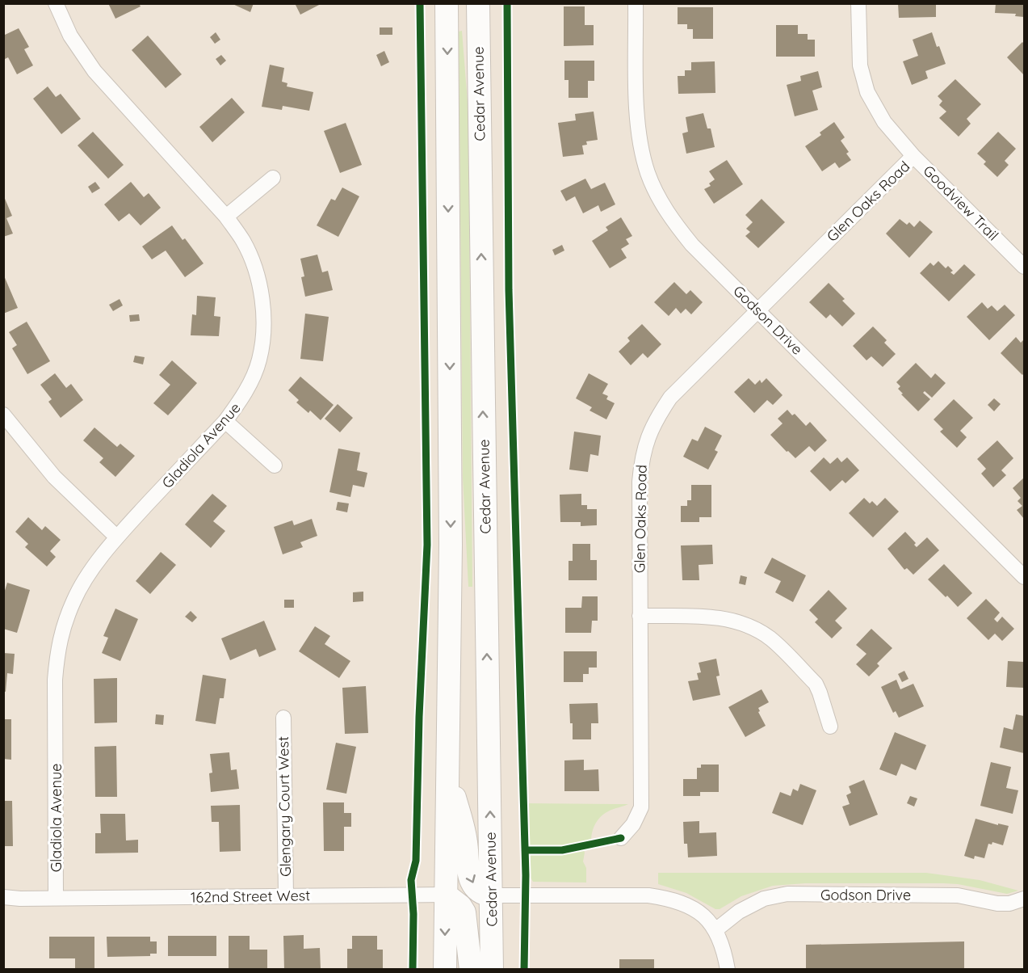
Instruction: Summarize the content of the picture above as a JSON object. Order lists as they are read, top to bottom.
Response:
{
  "streets": {
    "main road": ["Cedar Avenue"],
    "street": [
      "Glen Oaks Road",
      "Goodview Trail",
      "Godson Drive",
      "Gladiola Avenue",
      "Glengary Court West",
      "162nd Street West"
    ]
  },
  "crossings": [
    ["Glen Oaks Road", "Goodview Trail"],
    ["Glen Oaks Road", "Godson Drive"],
    ["Gladiola Avenue", "162nd Street West"],
    ["Glengary Court West", "162nd Street West"]
  ]
}
